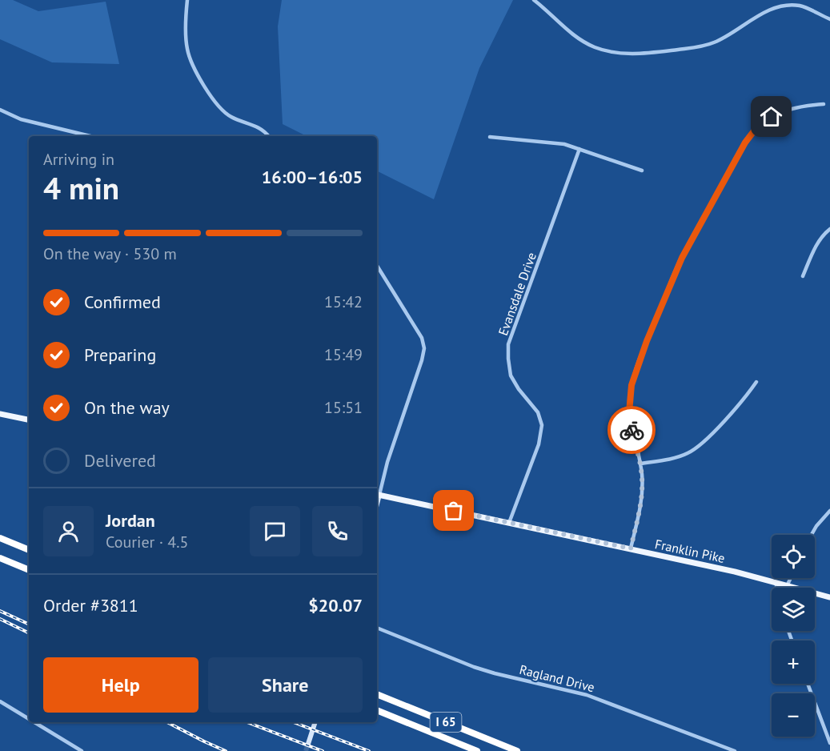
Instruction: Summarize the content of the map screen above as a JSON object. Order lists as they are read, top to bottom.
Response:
{
  "streets": {
    "highway": ["I 65"],
    "main road": ["Franklin Pike"],
    "street": ["Evansdale Drive", "Ragland Drive"]
  },
  "crossings": [
    ["Evansdale Drive", "Franklin Pike"]
  ],
  "page": {
    "heading": ["4 min", "Arriving in", "16:00–16:05"],
    "panel": [
      "Jordan",
      "Courier · 4.5",
      "Order #3811",
      "$20.07"
    ],
    "bar": "On the way · 530 m",
    "list": [
      ["Confirmed", "15:42"],
      ["Preparing", "15:49"],
      ["On the way", "15:51"],
      "Delivered"
    ],
    "map_buttons": ["+", "−"],
    "buttons": ["Help", "Share"]
  }
}
